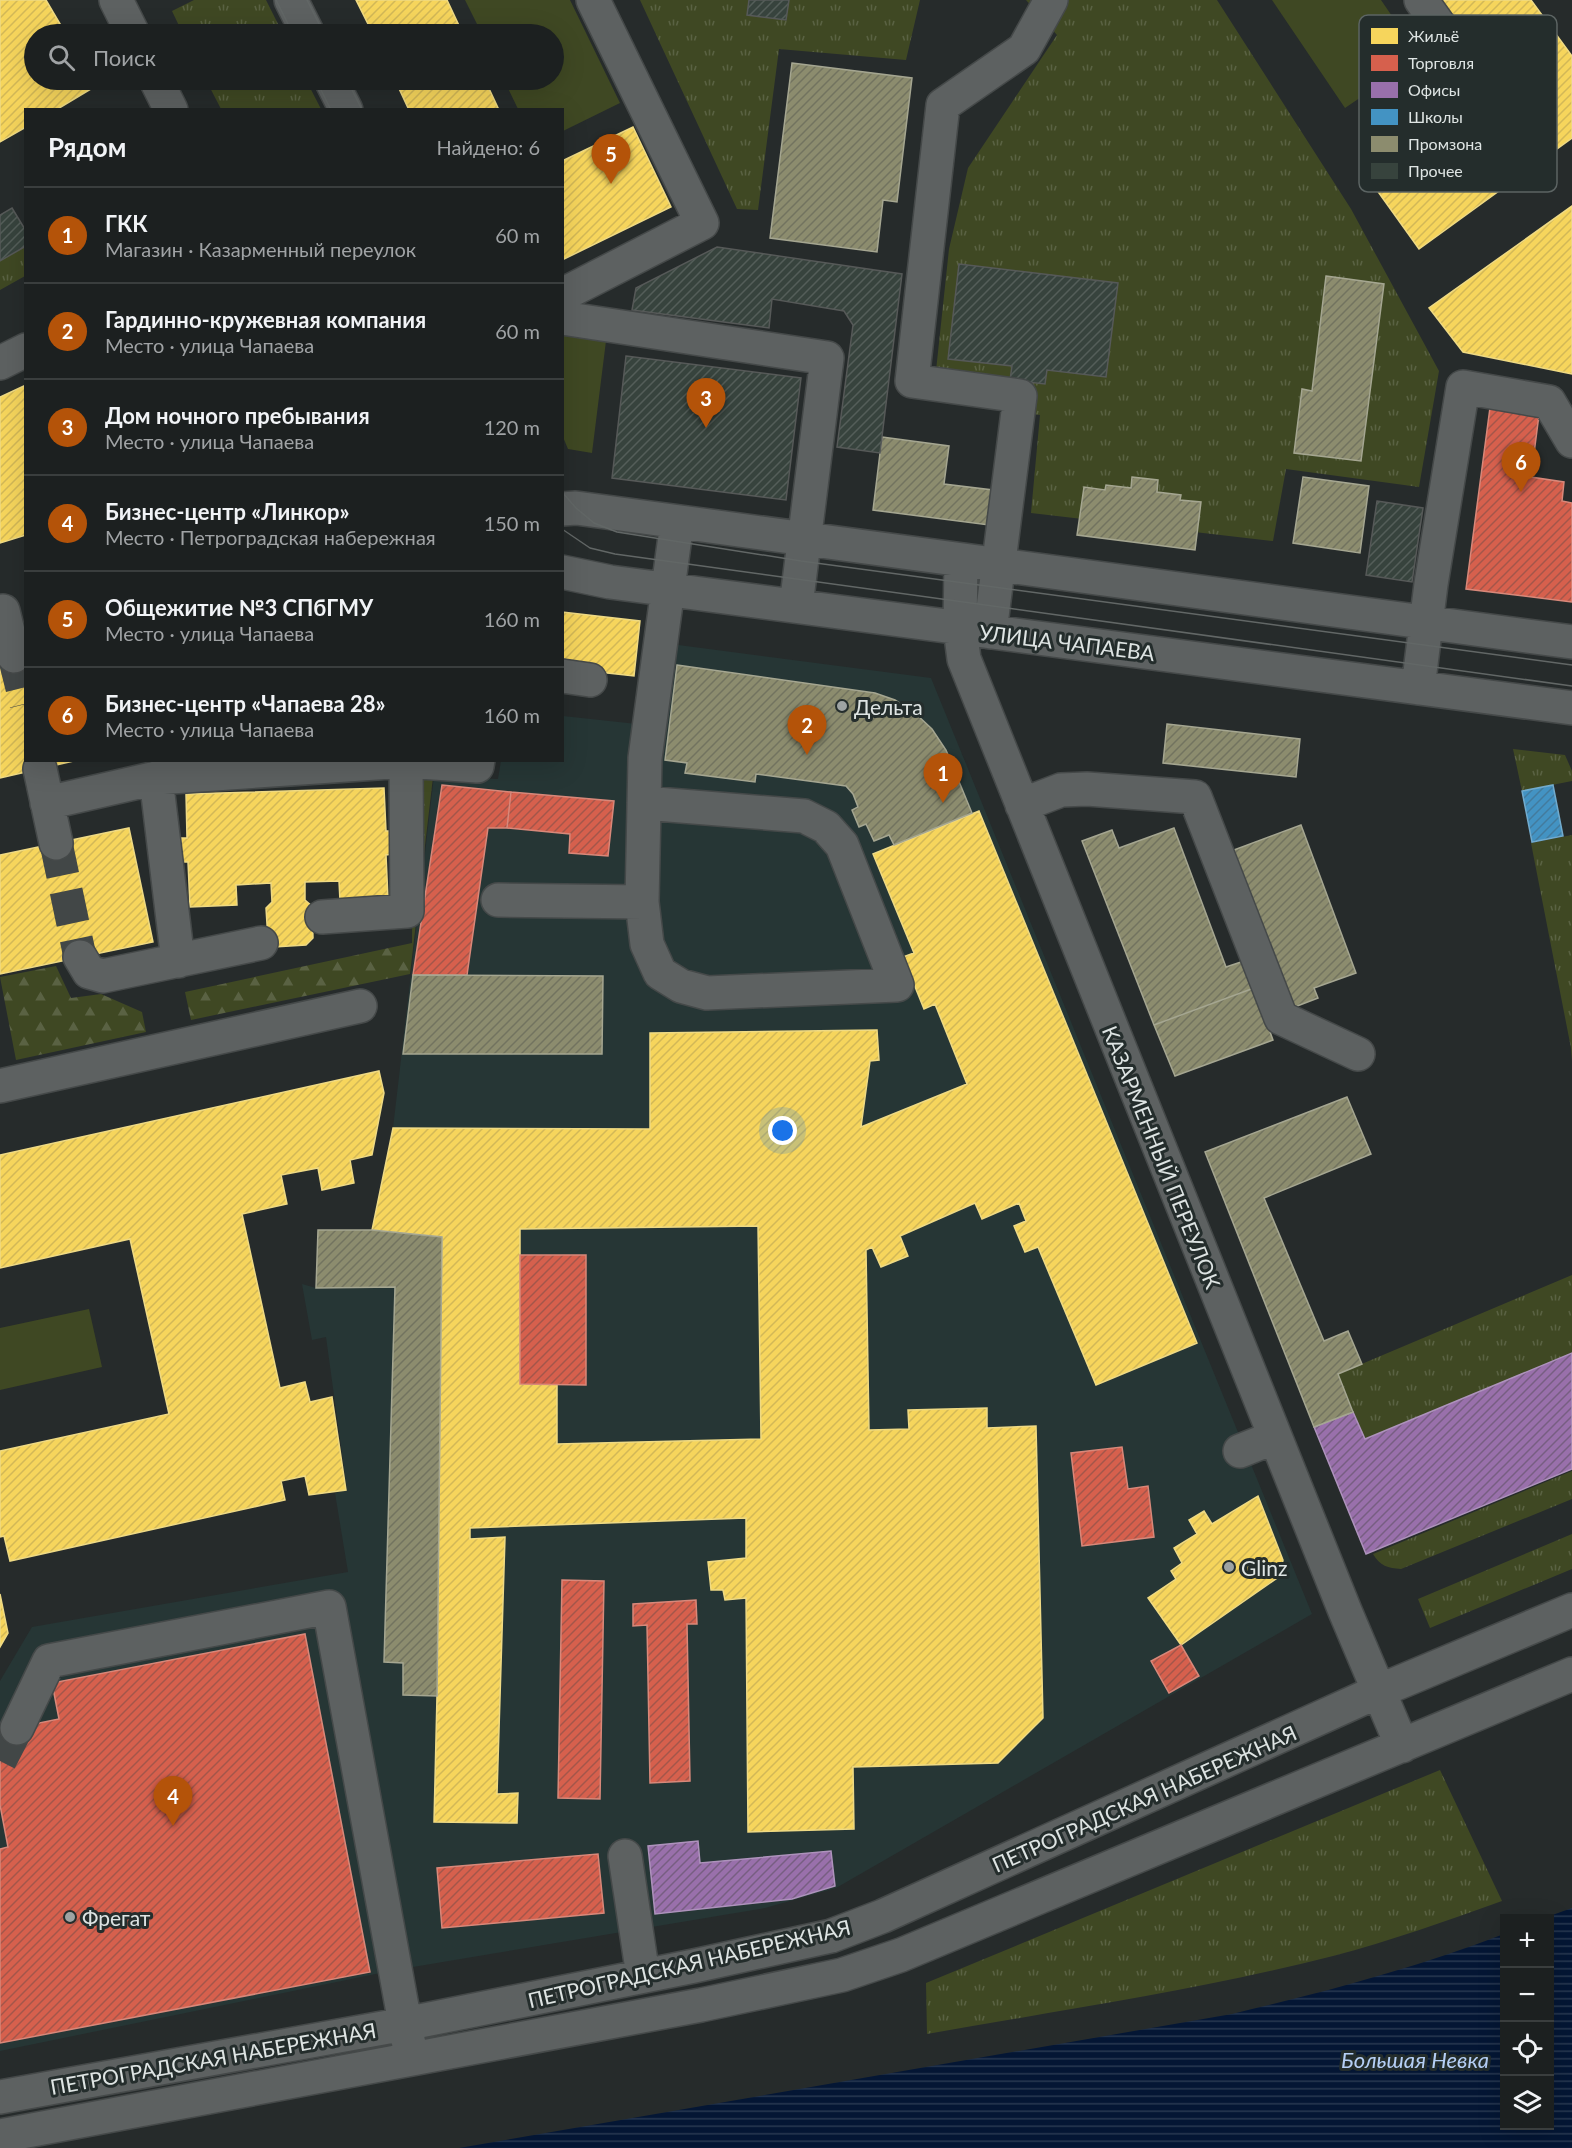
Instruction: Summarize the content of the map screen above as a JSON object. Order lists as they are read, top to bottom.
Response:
{
  "streets": {
    "street": ["УЛИЦА ЧАПАЕВА", "КАЗАРМЕННЫЙ ПЕРЕУЛОК", "ПЕТРОГРАДСКАЯ НАБЕРЕЖНАЯ"]
  },
  "crossings": [
    ["УЛИЦА ЧАПАЕВА", "КАЗАРМЕННЫЙ ПЕРЕУЛОК"],
    ["КАЗАРМЕННЫЙ ПЕРЕУЛОК", "ПЕТРОГРАДСКАЯ НАБЕРЕЖНАЯ"]
  ],
  "water": ["Большая Невка"],
  "places": ["Дельта", "Glinz", "Фрегат"],
  "legend": [
    "Жильё",
    "Торговля",
    "Офисы",
    "Школы",
    "Промзона",
    "Прочее"
  ],
  "page": {
    "search": "Поиск",
    "heading": ["Рядом", "Найдено: 6"],
    "pins": [
      "5",
      "3",
      "6",
      "2",
      "1",
      "4"
    ],
    "list": [
      {
        "mark": "1",
        "name": "ГКК",
        "note": "Магазин · Казарменный переулок",
        "value": "60 m"
      },
      {
        "mark": "2",
        "name": "Гардинно-кружевная компания",
        "note": "Место · улица Чапаева",
        "value": "60 m"
      },
      {
        "mark": "3",
        "name": "Дом ночного пребывания",
        "note": "Место · улица Чапаева",
        "value": "120 m"
      },
      {
        "mark": "4",
        "name": "Бизнес-центр «Линкор»",
        "note": "Место · Петроградская набережная",
        "value": "150 m"
      },
      {
        "mark": "5",
        "name": "Общежитие №3 СПбГМУ",
        "note": "Место · улица Чапаева",
        "value": "160 m"
      },
      {
        "mark": "6",
        "name": "Бизнес-центр «Чапаева 28»",
        "note": "Место · улица Чапаева",
        "value": "160 m"
      }
    ],
    "map_buttons": ["+", "−"]
  }
}
